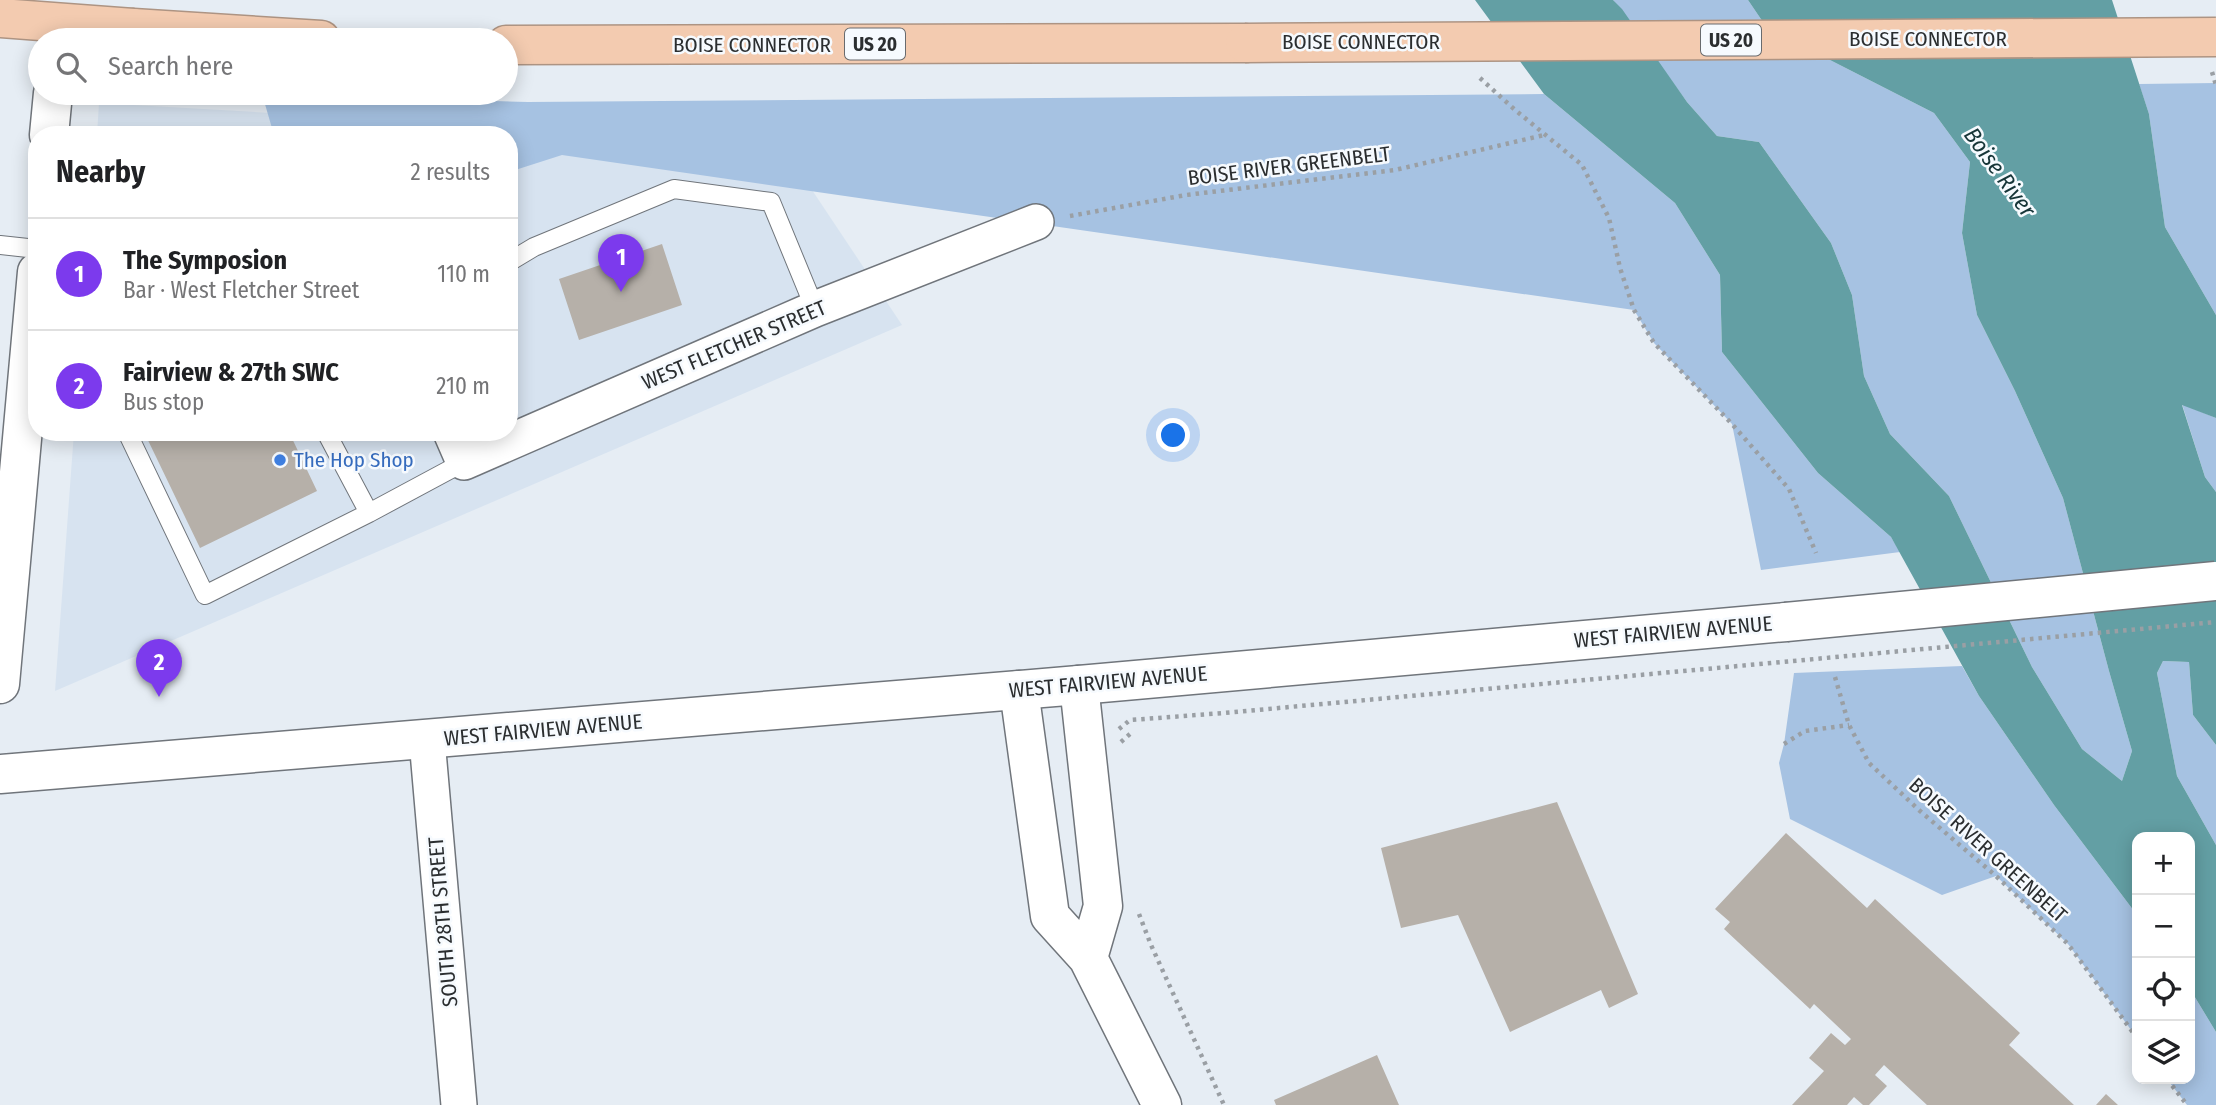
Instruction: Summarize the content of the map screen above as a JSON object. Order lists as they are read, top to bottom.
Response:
{
  "streets": {
    "highway": ["BOISE CONNECTOR", "US 20"],
    "main road": ["WEST FAIRVIEW AVENUE"],
    "street": ["WEST FLETCHER STREET", "SOUTH 28TH STREET"],
    "path": ["BOISE RIVER GREENBELT"]
  },
  "crossings": [
    ["BOISE RIVER GREENBELT", "WEST FLETCHER STREET"],
    ["WEST FAIRVIEW AVENUE", "SOUTH 28TH STREET"]
  ],
  "water": ["Boise River"],
  "places": ["The Hop Shop"],
  "page": {
    "search": "Search here",
    "heading": ["Nearby", "2 results"],
    "list": [
      {
        "mark": "1",
        "name": "The Symposion",
        "note": "Bar · West Fletcher Street",
        "value": "110 m"
      },
      {
        "mark": "2",
        "name": "Fairview & 27th SWC",
        "note": "Bus stop",
        "value": "210 m"
      }
    ],
    "pins": ["1", "2"],
    "map_buttons": ["+", "−"]
  }
}
